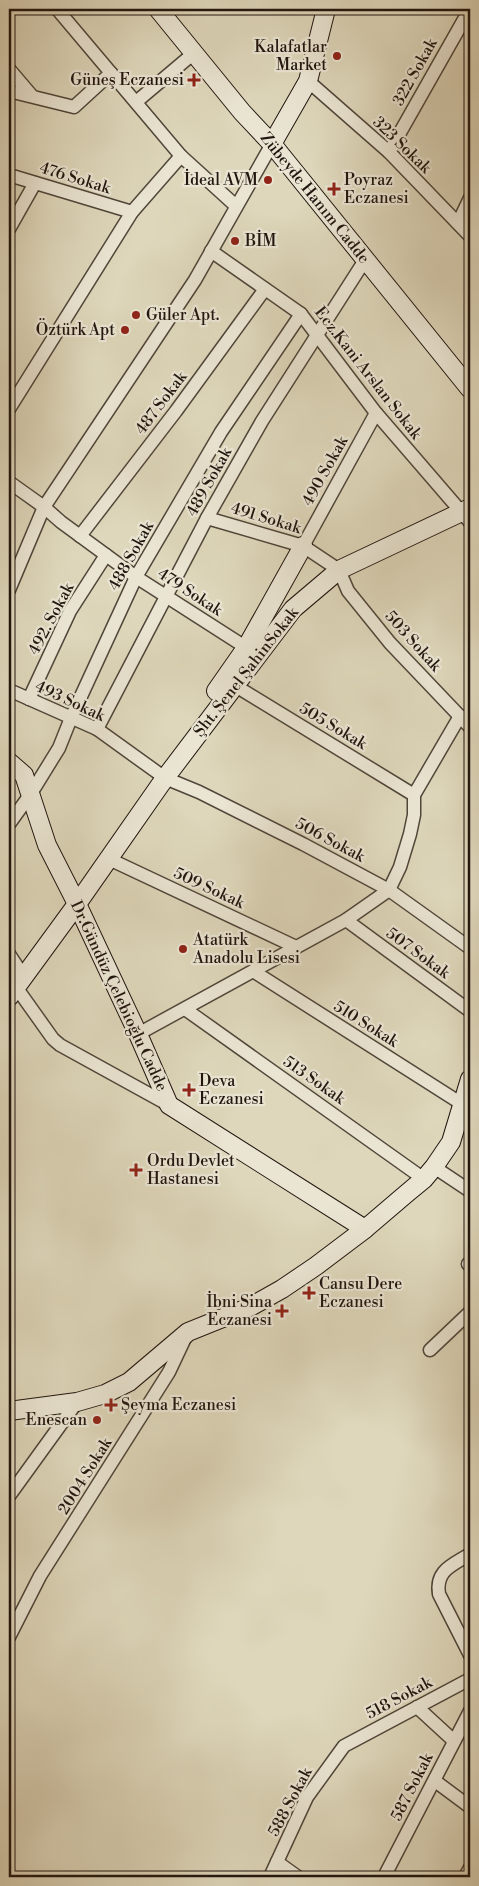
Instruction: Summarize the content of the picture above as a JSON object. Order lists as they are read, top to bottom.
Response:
{
  "streets": {
    "street": [
      "322 Sokak",
      "323 Sokak",
      "476 Sokak",
      "Zübeyde Hanım Cadde",
      "Ecz.Kani Arslan Sokak",
      "487 Sokak",
      "490 Sokak",
      "489 Sokak",
      "491 Sokak",
      "488 Sokak",
      "479 Sokak",
      "492. Sokak",
      "503 Sokak",
      "Şht. Şenel ŞahinSokak",
      "493 Sokak",
      "505 Sokak",
      "506 Sokak",
      "509 Sokak",
      "507 Sokak",
      "Dr.Gündüz Çelebioğlu Cadde",
      "510 Sokak",
      "513 Sokak",
      "2004 Sokak",
      "518 Sokak",
      "587 Sokak",
      "588 Sokak"
    ]
  },
  "crossings": [
    ["322 Sokak", "323 Sokak"],
    ["Zübeyde Hanım Cadde", "489 Sokak"],
    ["Ecz.Kani Arslan Sokak", "487 Sokak"],
    ["Ecz.Kani Arslan Sokak", "490 Sokak"],
    ["Ecz.Kani Arslan Sokak", "489 Sokak"],
    ["Ecz.Kani Arslan Sokak", "488 Sokak"],
    ["Ecz.Kani Arslan Sokak", "Şht. Şenel ŞahinSokak"],
    ["487 Sokak", "479 Sokak"],
    ["490 Sokak", "491 Sokak"],
    ["490 Sokak", "Şht. Şenel ŞahinSokak"],
    ["489 Sokak", "491 Sokak"],
    ["489 Sokak", "479 Sokak"],
    ["489 Sokak", "493 Sokak"],
    ["491 Sokak", "503 Sokak"],
    ["491 Sokak", "Şht. Şenel ŞahinSokak"],
    ["488 Sokak", "479 Sokak"],
    ["488 Sokak", "493 Sokak"],
    ["488 Sokak", "Dr.Gündüz Çelebioğlu Cadde"],
    ["479 Sokak", "492. Sokak"],
    ["479 Sokak", "Şht. Şenel ŞahinSokak"],
    ["492. Sokak", "493 Sokak"],
    ["503 Sokak", "Şht. Şenel ŞahinSokak"],
    ["Şht. Şenel ŞahinSokak", "493 Sokak"],
    ["Şht. Şenel ŞahinSokak", "505 Sokak"],
    ["Şht. Şenel ŞahinSokak", "506 Sokak"],
    ["Şht. Şenel ŞahinSokak", "509 Sokak"],
    ["Şht. Şenel ŞahinSokak", "Dr.Gündüz Çelebioğlu Cadde"],
    ["493 Sokak", "506 Sokak"],
    ["518 Sokak", "588 Sokak"]
  ],
  "places": {
    "other": [
      "Kalafatlar Market",
      "İdeal AVM",
      "BİM",
      "Güler Apt.",
      "Öztürk Apt",
      "Atatürk Anadolu Lisesi",
      "Enescan"
    ],
    "health": [
      "Güneş Eczanesi",
      "Poyraz Eczanesi",
      "Deva Eczanesi",
      "Ordu Devlet Hastanesi",
      "Cansu Dere Eczanesi",
      "İbni Sina Eczanesi",
      "Şeyma Eczanesi"
    ]
  }
}
